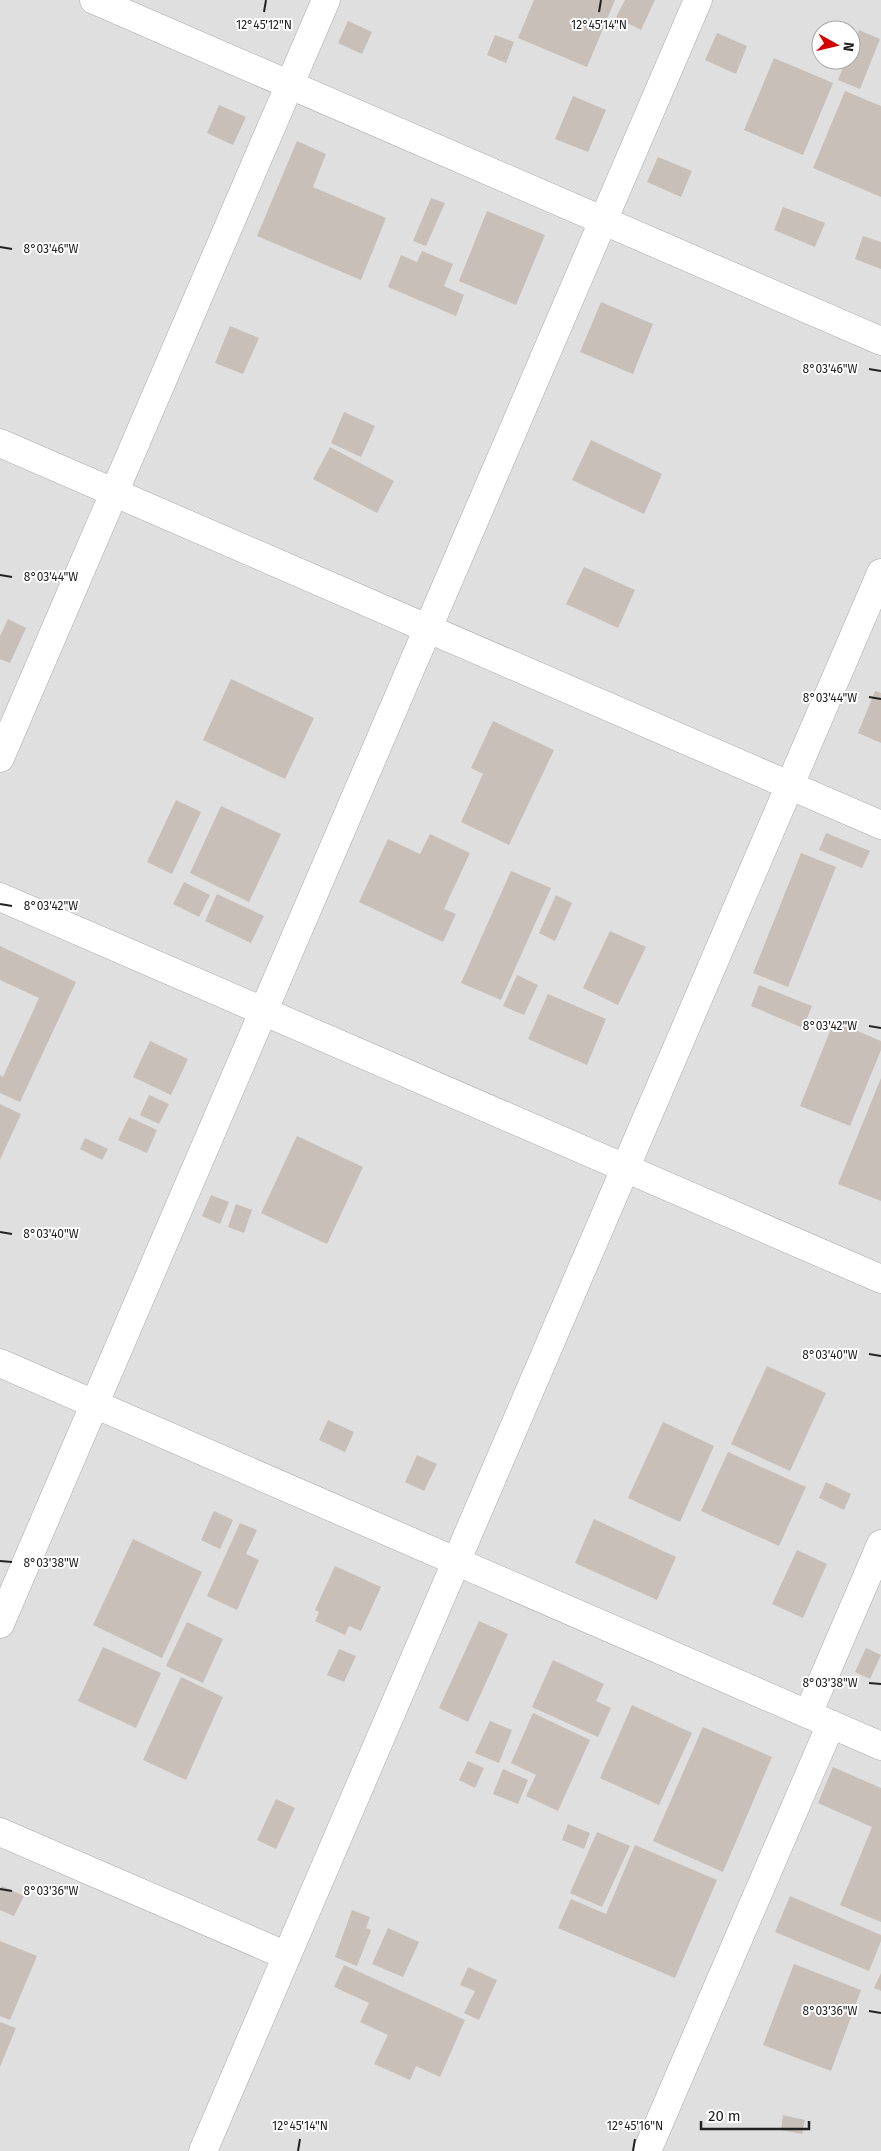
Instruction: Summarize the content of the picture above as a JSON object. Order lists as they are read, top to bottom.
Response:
{
  "scale_bar": "20 m",
  "north": "right",
  "coordinates": [
    "12°45'12\"N",
    "12°45'14\"N",
    "8°03'46\"W",
    "8°03'44\"W",
    "8°03'42\"W",
    "8°03'40\"W",
    "8°03'38\"W",
    "8°03'36\"W",
    "12°45'16\"N"
  ]
}
